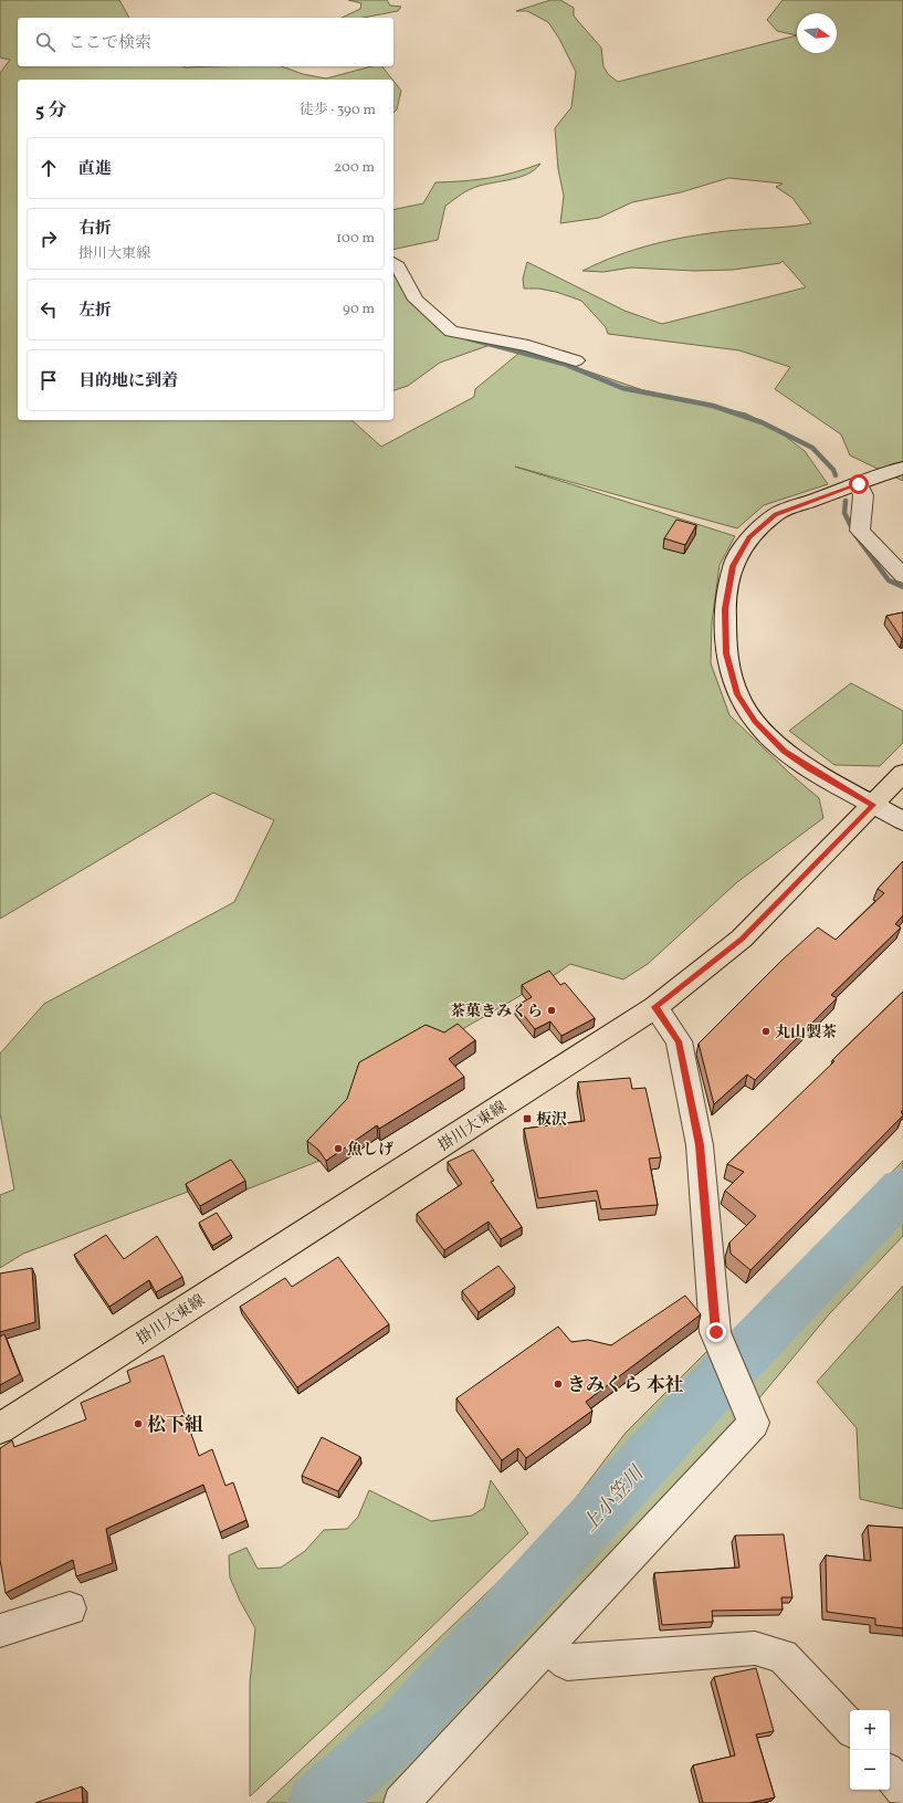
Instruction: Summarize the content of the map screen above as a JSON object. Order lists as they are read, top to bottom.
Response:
{
  "streets": {
    "main road": ["掛川大東線"]
  },
  "water": ["上小笠川"],
  "places": {
    "other": [
      "茶菓きみくら",
      "丸山製茶",
      "魚しげ",
      "きみくら 本社",
      "松下組"
    ],
    "transit": ["板沢"]
  },
  "north": "right",
  "page": {
    "search": "ここで検索",
    "heading": ["5 分", "徒歩 · 390 m"],
    "list": [
      ["直進", "200 m"],
      ["右折", "掛川大東線", "100 m"],
      ["左折", "90 m"],
      "目的地に到着"
    ],
    "map_buttons": ["+", "−"]
  }
}
